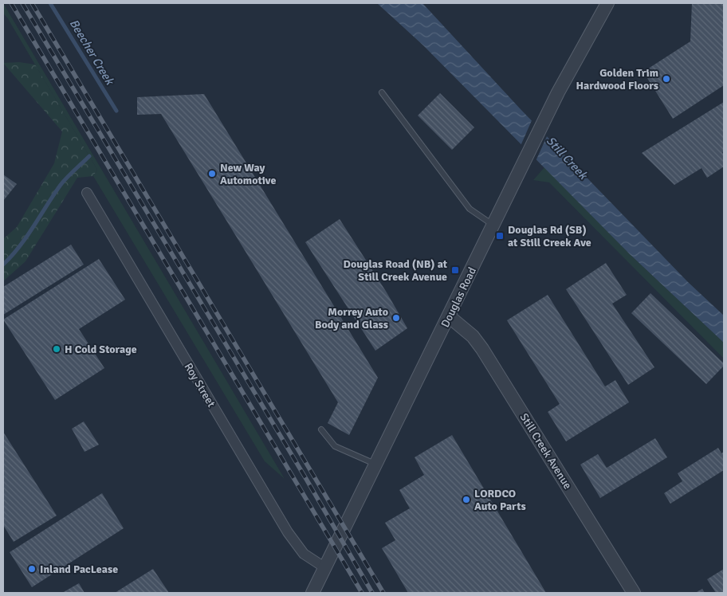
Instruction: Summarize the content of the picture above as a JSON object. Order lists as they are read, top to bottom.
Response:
{
  "streets": {
    "street": ["Douglas Road", "Roy Street", "Still Creek Avenue"]
  },
  "crossings": [
    ["Douglas Road", "Roy Street"],
    ["Douglas Road", "Still Creek Avenue"]
  ],
  "water": ["Beecher Creek", "Still Creek"],
  "places": {
    "other": [
      "Golden Trim Hardwood Floors",
      "New Way Automotive",
      "Morrey Auto Body and Glass",
      "H Cold Storage",
      "LORDCO Auto Parts",
      "Inland PacLease"
    ],
    "transit": ["Douglas Rd (SB) at Still Creek Ave", "Douglas Road (NB) at Still Creek Avenue"]
  }
}
